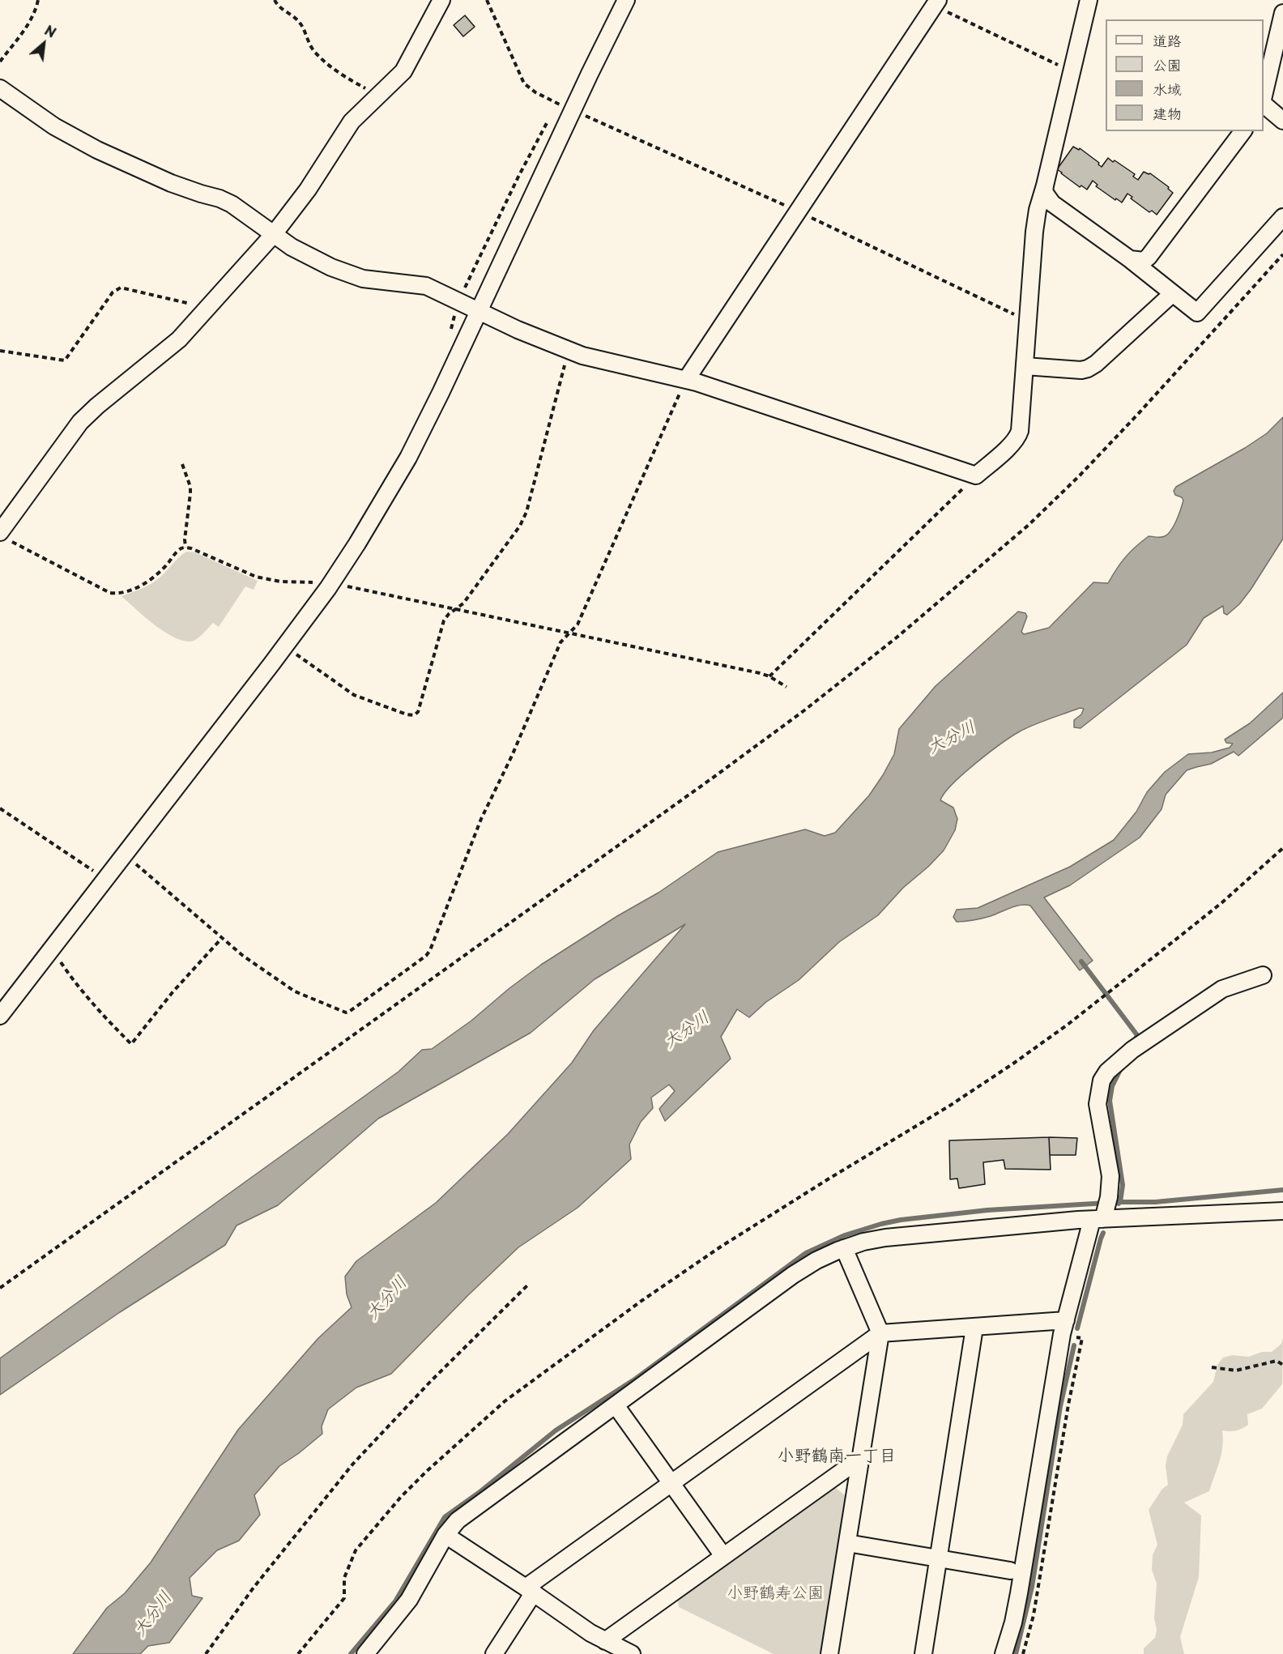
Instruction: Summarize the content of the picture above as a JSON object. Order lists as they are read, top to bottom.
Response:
{
  "districts": ["小野鶴南一丁目"],
  "water": ["大分川"],
  "parks": ["小野鶴寿公園"],
  "legend": [
    "道路",
    "公園",
    "水域",
    "建物"
  ],
  "north": "top right"
}
